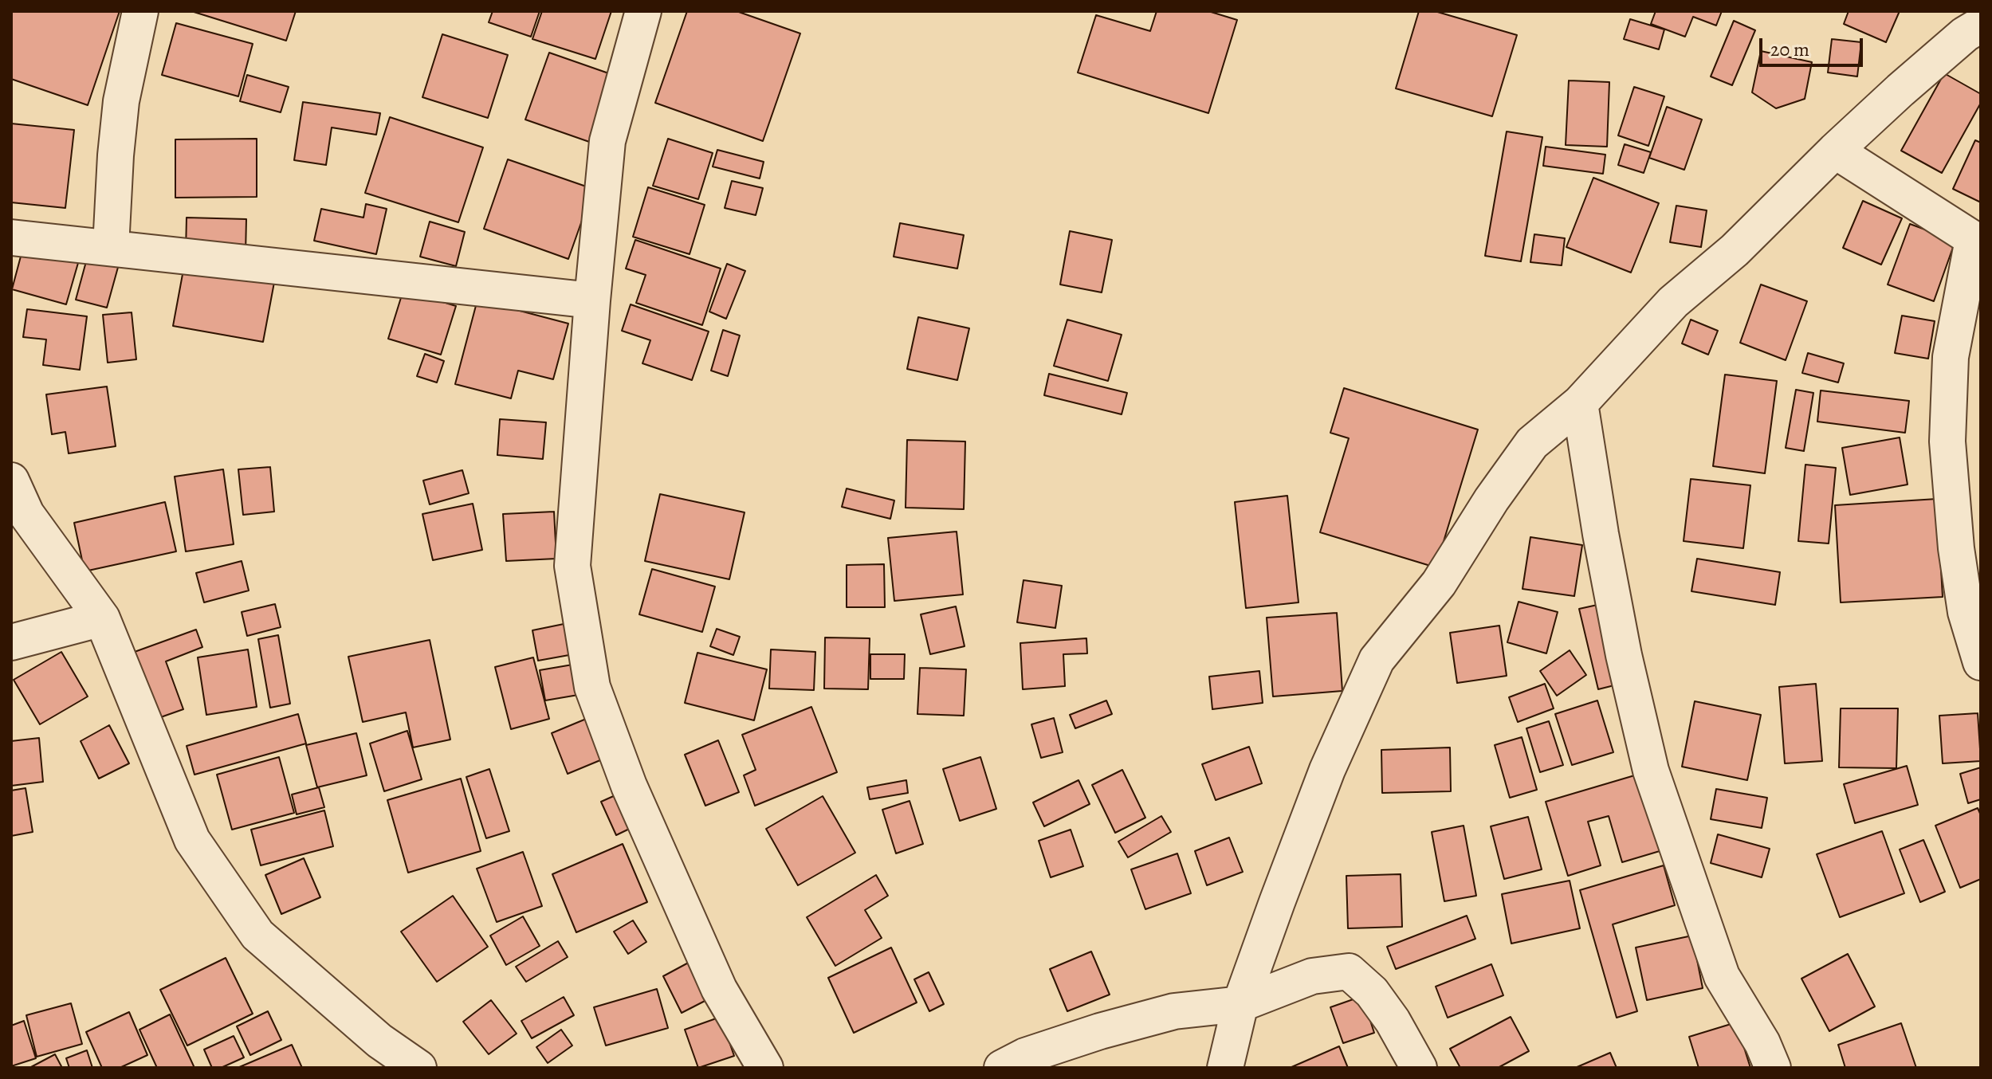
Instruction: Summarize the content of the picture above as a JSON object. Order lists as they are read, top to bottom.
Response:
{
  "scale_bar": "20 m"
}
